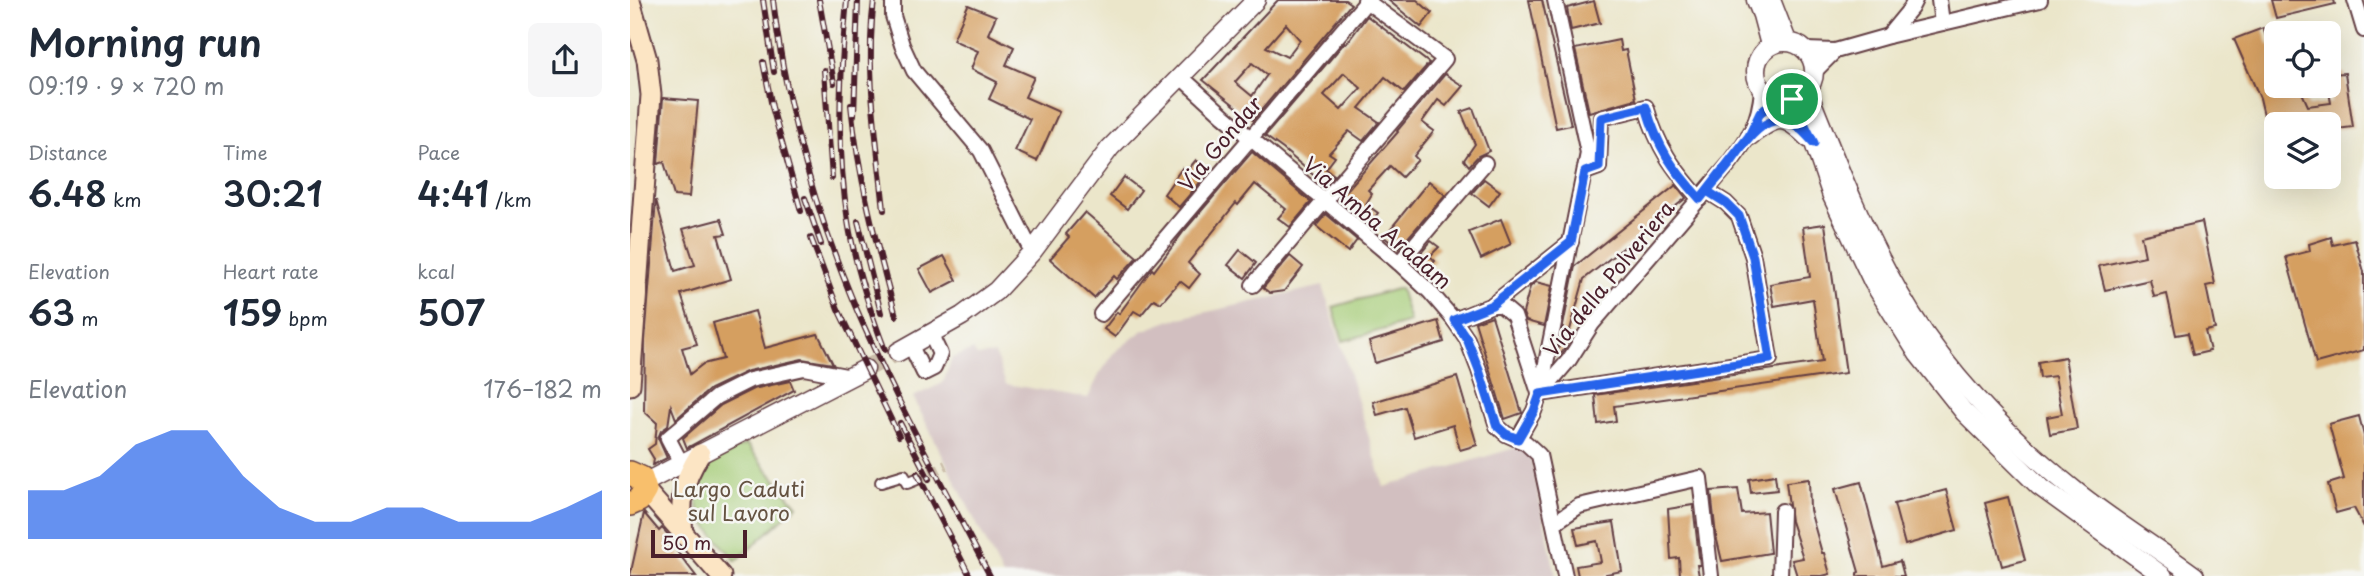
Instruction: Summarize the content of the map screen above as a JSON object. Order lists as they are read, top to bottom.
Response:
{
  "streets": {
    "street": ["Via Gondar", "Via Amba Aradam", "Via della Polveriera"]
  },
  "crossings": [
    ["Via Gondar", "Via Amba Aradam"],
    ["Via Amba Aradam", "Via della Polveriera"]
  ],
  "parks": ["Largo Caduti sul Lavoro"],
  "scale_bar": "50 m",
  "page": {
    "heading": ["Morning run", "09:19 · 9 × 720 m"],
    "stats": [
      ["Distance", "6.48 km"],
      ["Time", "30:21"],
      ["Pace", "4:41 /km"],
      ["Elevation", "63 m"],
      ["Heart rate", "159 bpm"],
      ["kcal", "507"]
    ],
    "chart": ["Elevation", "176–182 m"],
    "scale": "50 m"
  }
}
